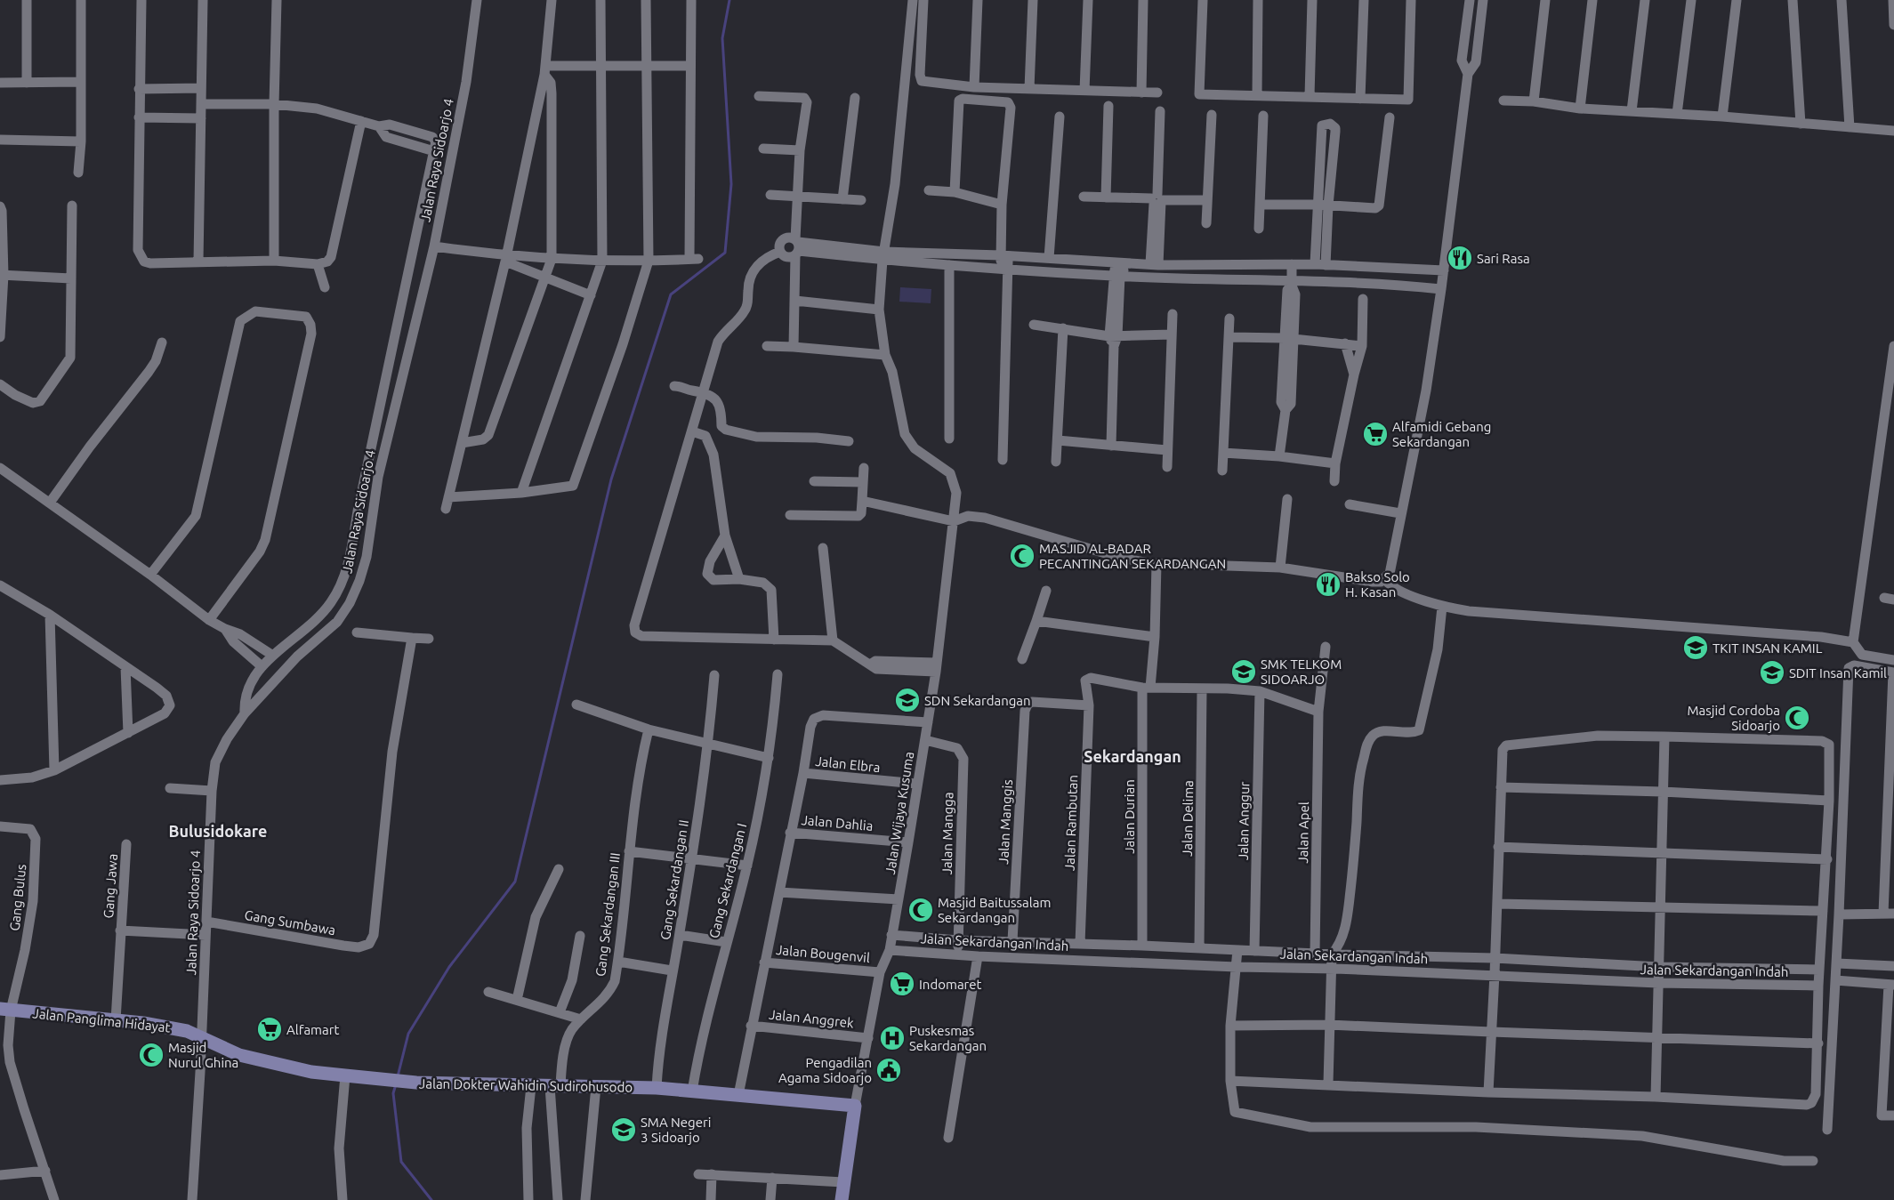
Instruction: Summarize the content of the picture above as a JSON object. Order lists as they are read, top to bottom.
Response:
{
  "streets": {
    "main road": ["Jalan Panglima Hidayat", "Jalan Dokter Wahidin Sudirohusodo"],
    "street": [
      "Jalan Raya Sidoarjo 4",
      "Jalan Elbra",
      "Jalan Wijaya Kusuma",
      "Jalan Durian",
      "Jalan Delima",
      "Jalan Anggur",
      "Jalan Manggis",
      "Jalan Dahlia",
      "Jalan Rambutan",
      "Jalan Apel",
      "Jalan Mangga",
      "Gang Sekardangan II",
      "Gang Sekardangan I",
      "Gang Jawa",
      "Gang Bulus",
      "Gang Sekardangan III",
      "Gang Sumbawa",
      "Jalan Sekardangan Indah",
      "Jalan Bougenvil",
      "Jalan Anggrek"
    ]
  },
  "crossings": [
    ["Jalan Raya Sidoarjo 4", "Gang Jawa"],
    ["Jalan Raya Sidoarjo 4", "Gang Sumbawa"],
    ["Jalan Raya Sidoarjo 4", "Jalan Panglima Hidayat"],
    ["Jalan Raya Sidoarjo 4", "Jalan Dokter Wahidin Sudirohusodo"],
    ["Jalan Elbra", "Jalan Wijaya Kusuma"],
    ["Jalan Wijaya Kusuma", "Jalan Dahlia"],
    ["Jalan Wijaya Kusuma", "Jalan Mangga"],
    ["Jalan Wijaya Kusuma", "Jalan Sekardangan Indah"],
    ["Jalan Wijaya Kusuma", "Jalan Bougenvil"],
    ["Jalan Wijaya Kusuma", "Jalan Anggrek"],
    ["Jalan Wijaya Kusuma", "Jalan Dokter Wahidin Sudirohusodo"],
    ["Jalan Durian", "Jalan Rambutan"],
    ["Jalan Durian", "Jalan Sekardangan Indah"],
    ["Jalan Delima", "Jalan Sekardangan Indah"],
    ["Jalan Anggur", "Jalan Sekardangan Indah"],
    ["Jalan Manggis", "Jalan Rambutan"],
    ["Jalan Manggis", "Jalan Sekardangan Indah"],
    ["Jalan Rambutan", "Jalan Sekardangan Indah"],
    ["Jalan Apel", "Jalan Sekardangan Indah"],
    ["Jalan Mangga", "Jalan Sekardangan Indah"],
    ["Gang Sekardangan II", "Jalan Dokter Wahidin Sudirohusodo"],
    ["Gang Sekardangan I", "Jalan Dokter Wahidin Sudirohusodo"],
    ["Gang Jawa", "Jalan Panglima Hidayat"],
    ["Gang Bulus", "Jalan Panglima Hidayat"],
    ["Gang Sekardangan III", "Jalan Dokter Wahidin Sudirohusodo"],
    ["Jalan Panglima Hidayat", "Jalan Dokter Wahidin Sudirohusodo"]
  ],
  "districts": ["Sekardangan", "Bulusidokare"],
  "places": {
    "restaurant": ["Sari Rasa", "Bakso Solo H. Kasan"],
    "supermarket": ["Alfamidi Gebang Sekardangan", "Indomaret", "Alfamart"],
    "mosque": [
      "MASJID AL-BADAR PECANTINGAN SEKARDANGAN",
      "Masjid Cordoba Sidoarjo",
      "Masjid Baitussalam Sekardangan",
      "Masjid Nurul Ghina"
    ],
    "school or university": [
      "TKIT INSAN KAMIL",
      "SMK TELKOM SIDOARJO",
      "SDIT Insan Kamil",
      "SDN Sekardangan",
      "SMA Negeri 3 Sidoarjo"
    ],
    "hospital": ["Puskesmas Sekardangan"],
    "public building": ["Pengadilan Agama Sidoarjo"]
  }
}
